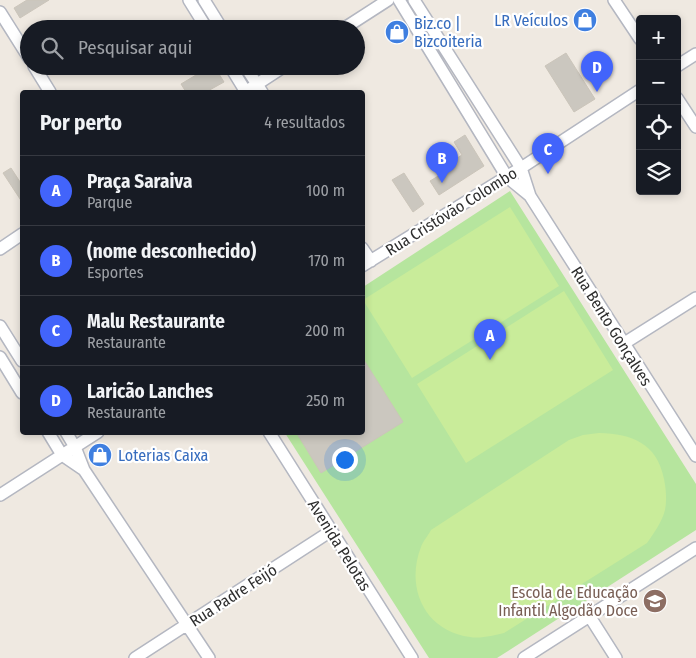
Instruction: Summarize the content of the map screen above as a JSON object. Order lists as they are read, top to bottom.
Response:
{
  "streets": {
    "street": [
      "Rua Cristóvão Colombo",
      "Rua Bento Gonçalves",
      "Avenida Pelotas",
      "Rua Padre Feijó"
    ]
  },
  "crossings": [
    ["Rua Cristóvão Colombo", "Rua Bento Gonçalves"],
    ["Avenida Pelotas", "Rua Padre Feijó"]
  ],
  "places": {
    "shop": ["LR Veículos", "Biz.co | Bizcoiteria", "Loterias Caixa"],
    "school or university": ["Escola de Educação Infantil Algodão Doce"]
  },
  "page": {
    "map_buttons": ["+", "−"],
    "search": "Pesquisar aqui",
    "pins": [
      "D",
      "C",
      "B",
      "A"
    ],
    "heading": ["Por perto", "4 resultados"],
    "list": [
      {
        "mark": "A",
        "name": "Praça Saraiva",
        "note": "Parque",
        "value": "100 m"
      },
      {
        "mark": "B",
        "name": "(nome desconhecido)",
        "note": "Esportes",
        "value": "170 m"
      },
      {
        "mark": "C",
        "name": "Malu Restaurante",
        "note": "Restaurante",
        "value": "200 m"
      },
      {
        "mark": "D",
        "name": "Laricão Lanches",
        "note": "Restaurante",
        "value": "250 m"
      }
    ]
  }
}
